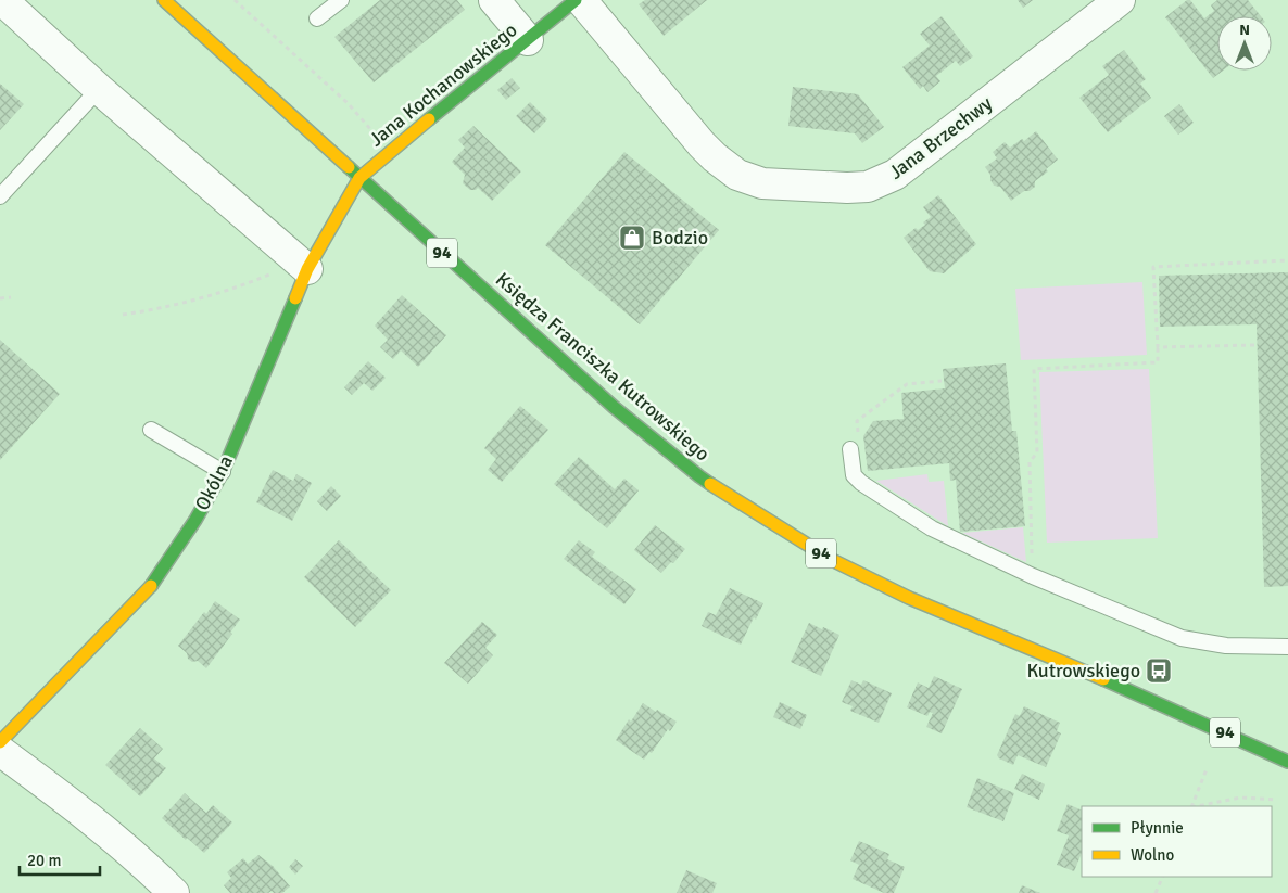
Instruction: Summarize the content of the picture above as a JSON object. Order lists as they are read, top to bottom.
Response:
{
  "streets": {
    "main road": [
      "Jana Kochanowskiego",
      "94",
      "Księdza Franciszka Kutrowskiego",
      "Okólna"
    ],
    "street": ["Jana Brzechwy"]
  },
  "crossings": [
    ["Jana Kochanowskiego", "Księdza Franciszka Kutrowskiego"],
    ["Jana Kochanowskiego", "Okólna"],
    ["Księdza Franciszka Kutrowskiego", "Okólna"]
  ],
  "places": {
    "shop": ["Bodzio"],
    "bus stop": ["Kutrowskiego"]
  },
  "legend": ["Płynnie", "Wolno"],
  "scale_bar": "20 m",
  "north": "top"
}
